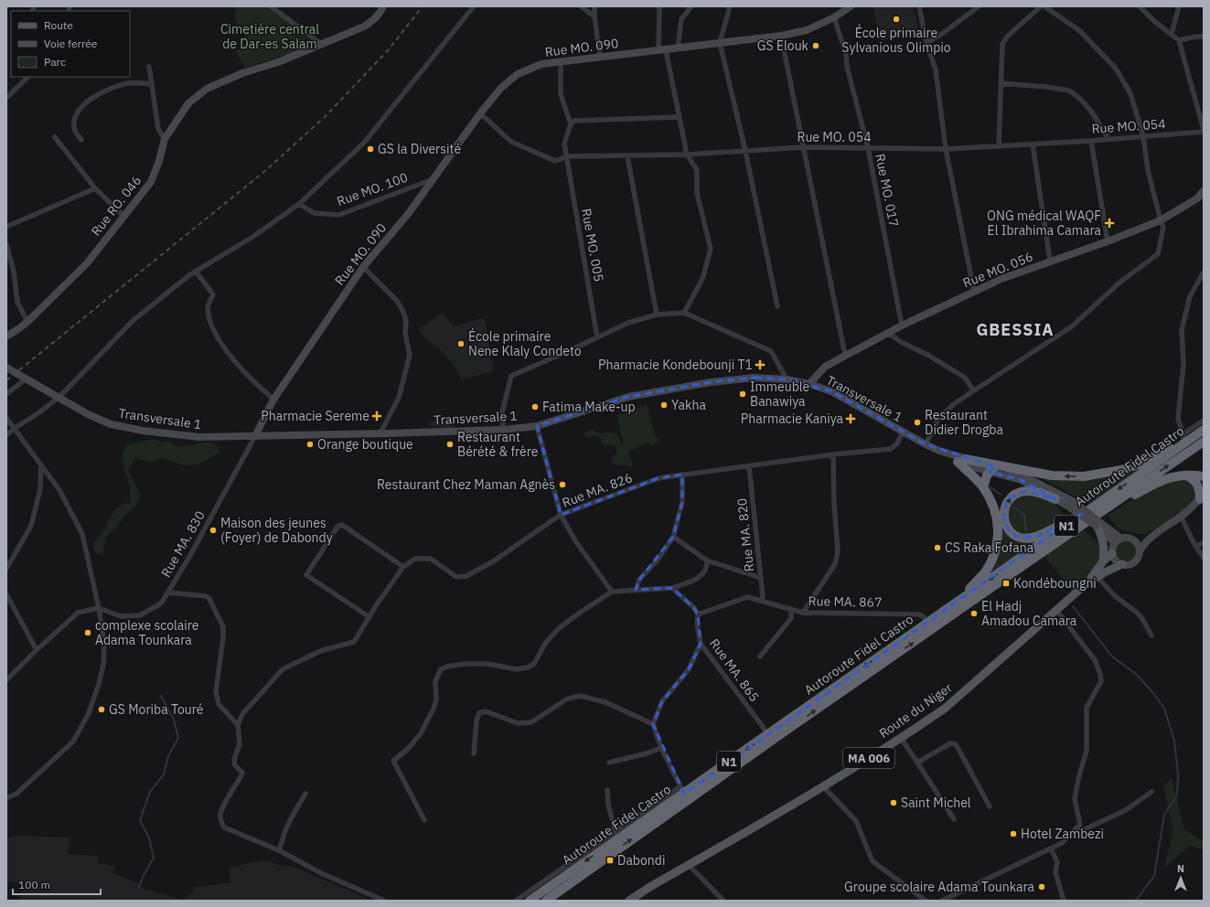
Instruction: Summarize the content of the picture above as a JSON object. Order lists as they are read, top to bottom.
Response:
{
  "streets": {
    "highway": ["Autoroute Fidel Castro", "N1"],
    "main road": ["Route du Niger", "MA 006"],
    "street": [
      "Rue MO. 090",
      "Rue MO. 054",
      "Rue MO. 100",
      "Rue MO. 017",
      "Rue RO. 046",
      "Rue MO. 005",
      "Rue MO. 056",
      "Transversale 1",
      "Rue MA. 826",
      "Rue MA. 820",
      "Rue MA. 830",
      "Rue MA. 867",
      "Rue MA. 865"
    ]
  },
  "crossings": [
    ["Rue MO. 090", "Rue MO. 054"],
    ["Rue MO. 090", "Rue MO. 100"],
    ["Rue MO. 090", "Rue MO. 017"],
    ["Rue MO. 090", "Transversale 1"],
    ["Rue MO. 090", "Rue MA. 830"],
    ["Rue MO. 054", "Rue MO. 017"],
    ["Rue MO. 054", "Rue MO. 005"],
    ["Rue MO. 017", "Rue MO. 056"],
    ["Rue MO. 056", "Transversale 1"],
    ["Transversale 1", "Rue MA. 826"],
    ["Transversale 1", "Rue MA. 830"],
    ["Transversale 1", "Route du Niger"],
    ["Autoroute Fidel Castro", "Rue MA. 867"],
    ["Autoroute Fidel Castro", "Rue MA. 865"],
    ["Rue MA. 826", "Rue MA. 820"],
    ["Rue MA. 820", "Rue MA. 867"],
    ["Rue MA. 867", "Rue MA. 865"]
  ],
  "districts": ["GBESSIA"],
  "parks": ["Cimetière central de Dar-es Salam"],
  "places": {
    "other": [
      "École primaire Sylvanious Olimpio",
      "GS Elouk",
      "GS la Diversité",
      "École primaire Nene Klaly Condeto",
      "Immeuble Banawiya",
      "Yakha",
      "Fatima Make-up",
      "Restaurant Didier Drogba",
      "Orange boutique",
      "Restaurant Bérété & frère",
      "Restaurant Chez Maman Agnès",
      "Maison des jeunes (Foyer) de Dabondy",
      "CS Raka Fofana",
      "El Hadj Amadou Camara",
      "complexe scolaire Adama Tounkara",
      "GS Moriba Touré",
      "Saint Michel",
      "Hotel Zambezi",
      "Groupe scolaire Adama Tounkara"
    ],
    "health": [
      "ONG médical WAQF El Ibrahima Camara",
      "Pharmacie Kondebounji T1",
      "Pharmacie Sereme",
      "Pharmacie Kaniya"
    ],
    "transit": ["Kondéboungni", "Dabondi"]
  },
  "legend": ["Route", "Voie ferrée", "Parc"],
  "scale_bar": "100 m",
  "north": "top"
}
